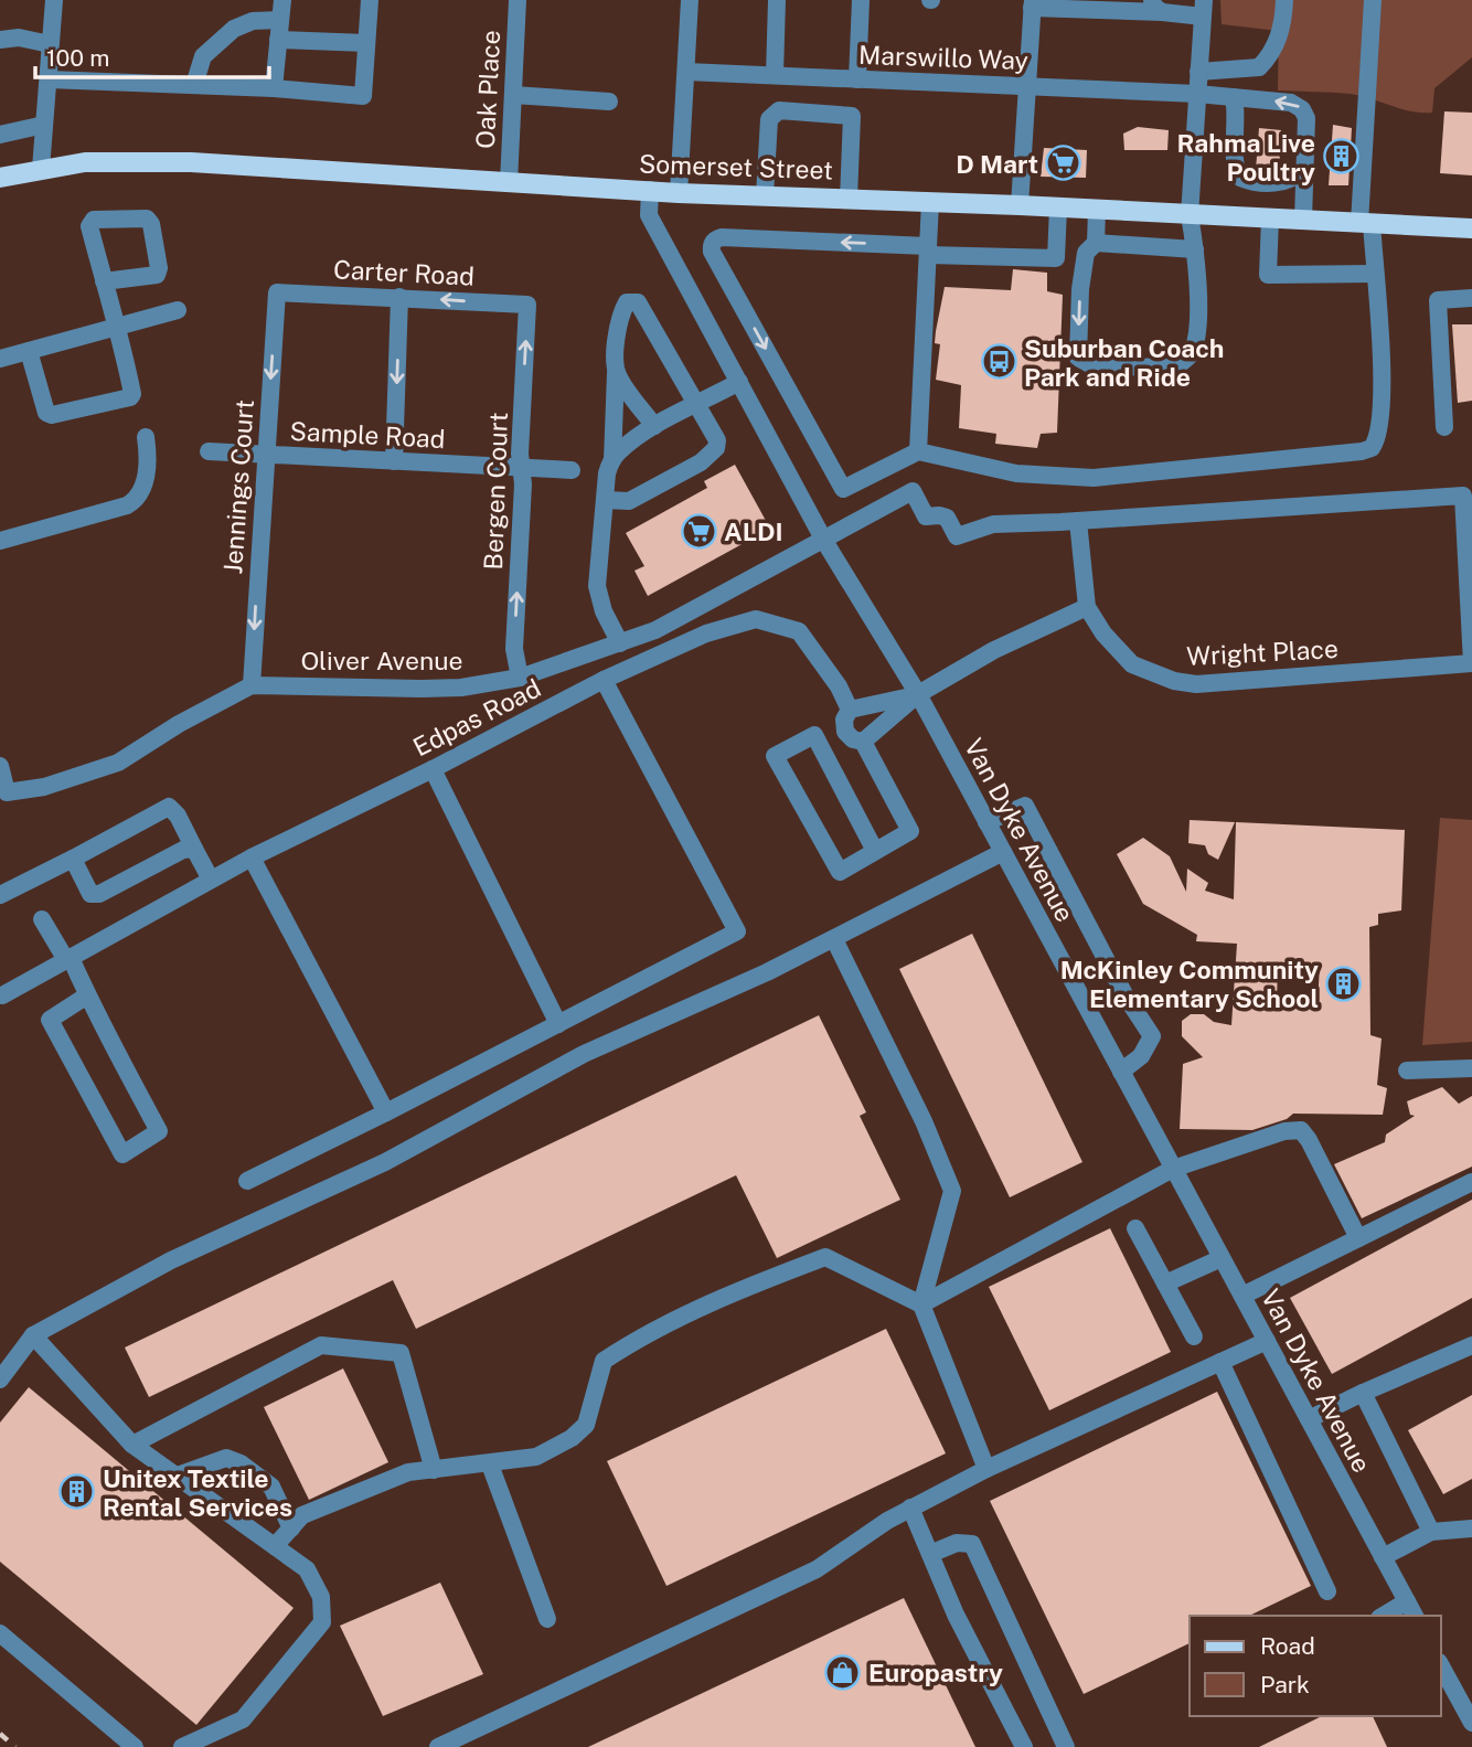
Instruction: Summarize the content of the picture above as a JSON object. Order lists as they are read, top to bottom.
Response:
{
  "streets": {
    "main road": ["Somerset Street"],
    "street": [
      "Marswillo Way",
      "Oak Place",
      "Carter Road",
      "Sample Road",
      "Jennings Court",
      "Bergen Court",
      "Wright Place",
      "Oliver Avenue",
      "Edpas Road",
      "Van Dyke Avenue"
    ]
  },
  "crossings": [
    ["Oak Place", "Somerset Street"],
    ["Somerset Street", "Van Dyke Avenue"],
    ["Carter Road", "Jennings Court"],
    ["Carter Road", "Bergen Court"],
    ["Sample Road", "Jennings Court"],
    ["Sample Road", "Bergen Court"],
    ["Jennings Court", "Oliver Avenue"],
    ["Bergen Court", "Oliver Avenue"],
    ["Wright Place", "Oliver Avenue"],
    ["Oliver Avenue", "Van Dyke Avenue"]
  ],
  "one_way": ["Carter Road"],
  "places": {
    "building": ["Rahma Live Poultry", "McKinley Community Elementary School", "Unitex Textile Rental Services"],
    "supermarket": ["D Mart", "ALDI"],
    "bus stop": ["Suburban Coach Park and Ride"],
    "shop": ["Europastry"]
  },
  "legend": ["Road", "Park"],
  "scale_bar": "100 m"
}
